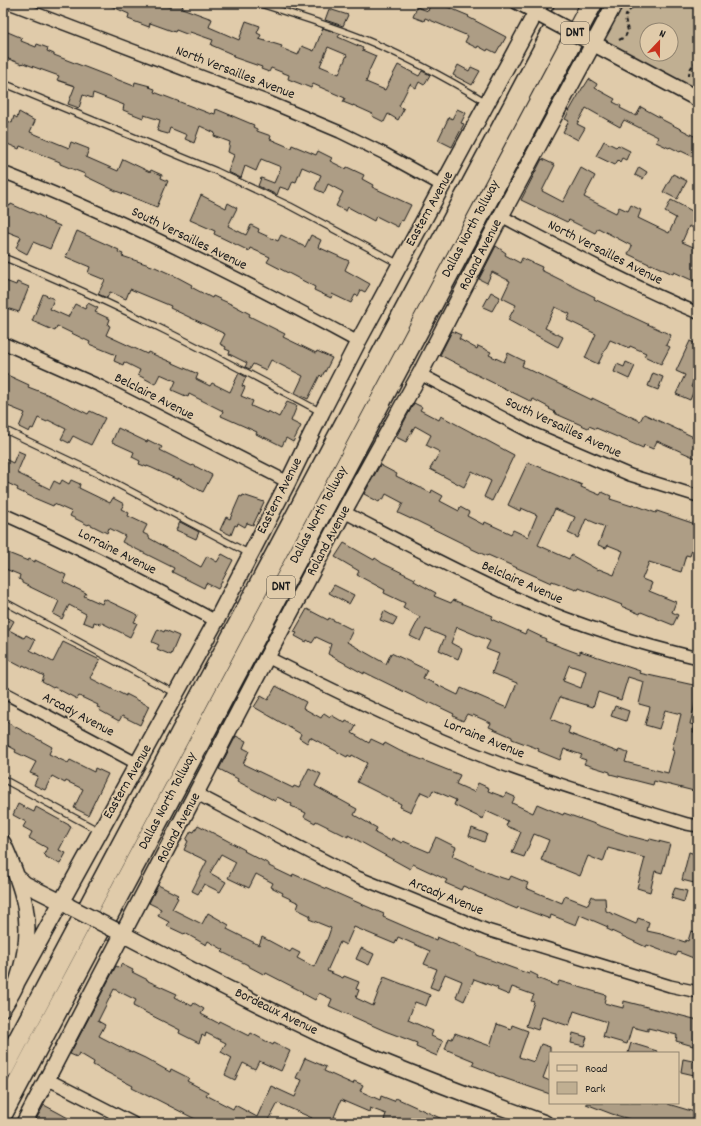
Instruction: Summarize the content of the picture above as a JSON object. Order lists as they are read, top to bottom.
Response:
{
  "streets": {
    "highway": ["DNT", "Dallas North Tollway"],
    "street": [
      "North Versailles Avenue",
      "Eastern Avenue",
      "South Versailles Avenue",
      "Roland Avenue",
      "Belclaire Avenue",
      "Lorraine Avenue",
      "Arcady Avenue",
      "Bordeaux Avenue"
    ]
  },
  "crossings": [
    ["North Versailles Avenue", "Eastern Avenue"],
    ["North Versailles Avenue", "Roland Avenue"],
    ["Eastern Avenue", "South Versailles Avenue"],
    ["Eastern Avenue", "Belclaire Avenue"],
    ["Eastern Avenue", "Lorraine Avenue"],
    ["Eastern Avenue", "Arcady Avenue"],
    ["Eastern Avenue", "Bordeaux Avenue"],
    ["South Versailles Avenue", "Roland Avenue"],
    ["Roland Avenue", "Belclaire Avenue"],
    ["Roland Avenue", "Lorraine Avenue"],
    ["Roland Avenue", "Arcady Avenue"],
    ["Roland Avenue", "Bordeaux Avenue"]
  ],
  "legend": ["Road", "Park"],
  "north": "top"
}
